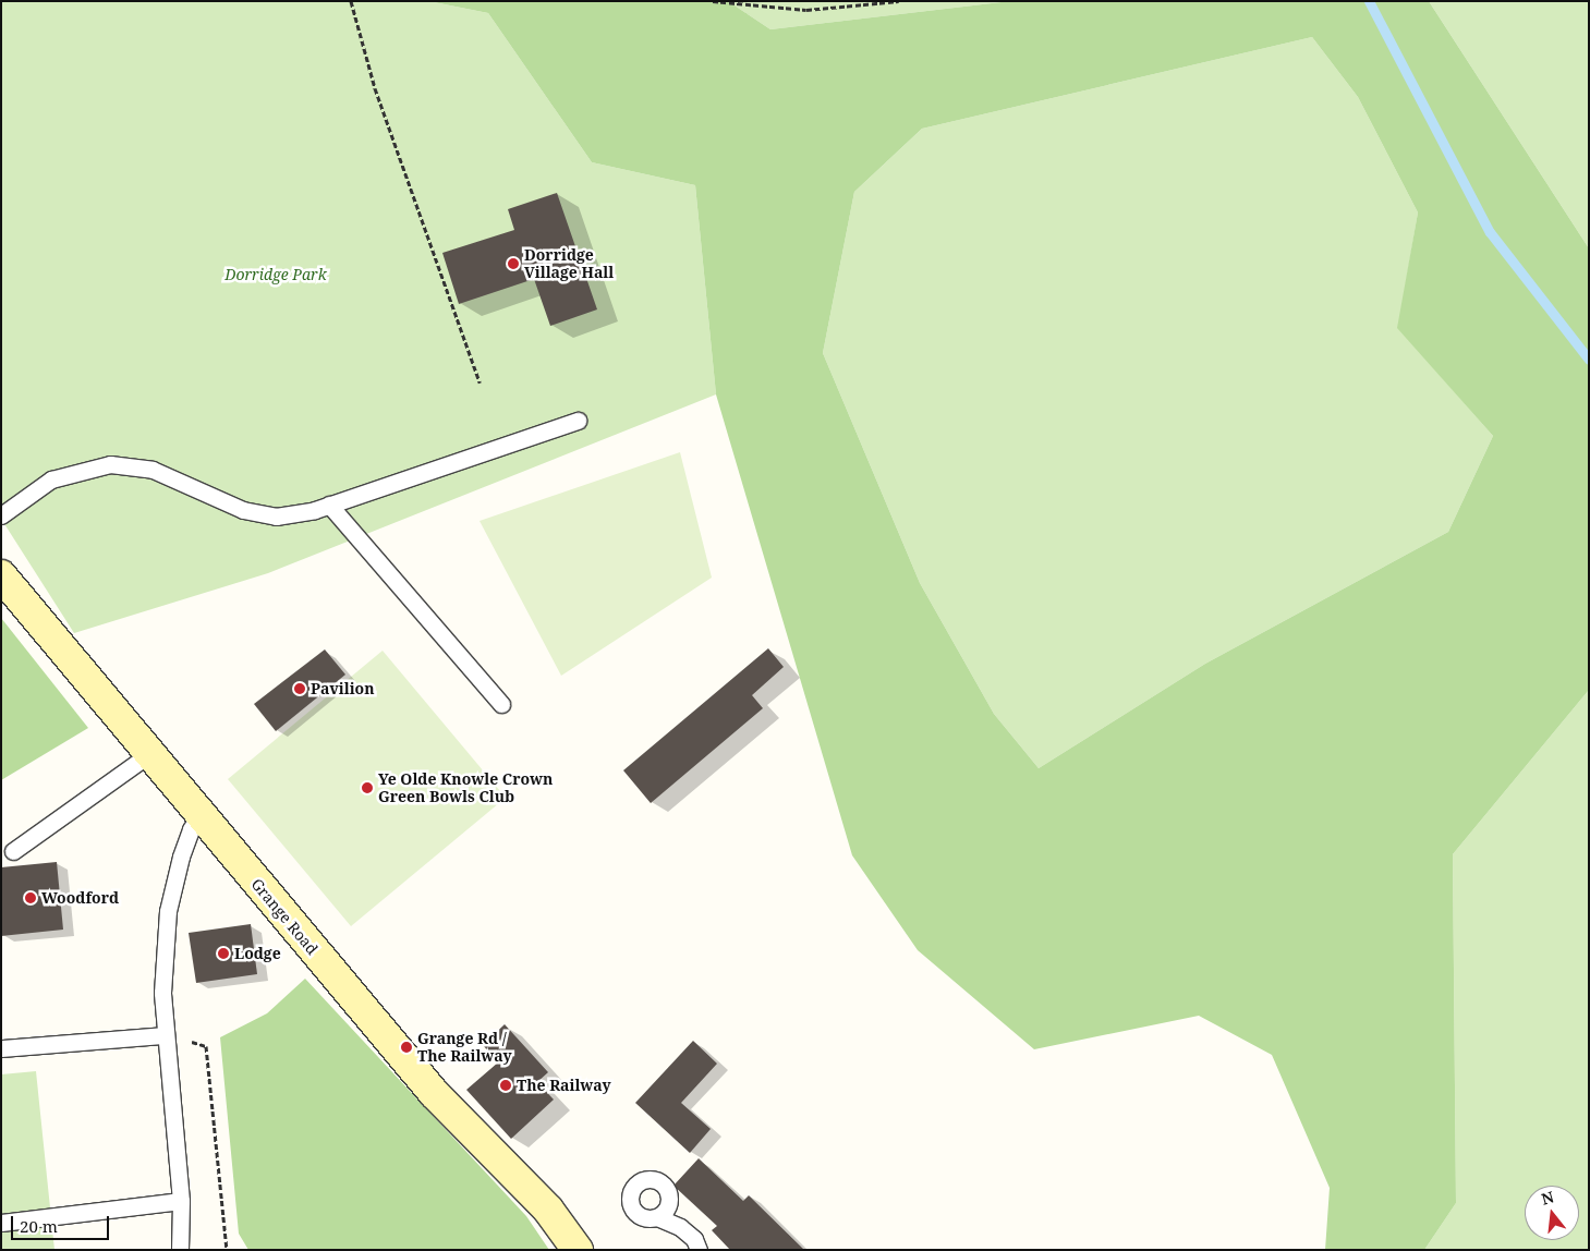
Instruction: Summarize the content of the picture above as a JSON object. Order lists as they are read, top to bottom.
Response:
{
  "streets": {
    "main road": ["Grange Road"]
  },
  "parks": ["Dorridge Park"],
  "places": [
    "Dorridge Village Hall",
    "Pavilion",
    "Ye Olde Knowle Crown Green Bowls Club",
    "Woodford",
    "Lodge",
    "Grange Rd / The Railway",
    "The Railway"
  ],
  "scale_bar": "20 m",
  "north": "top"
}
